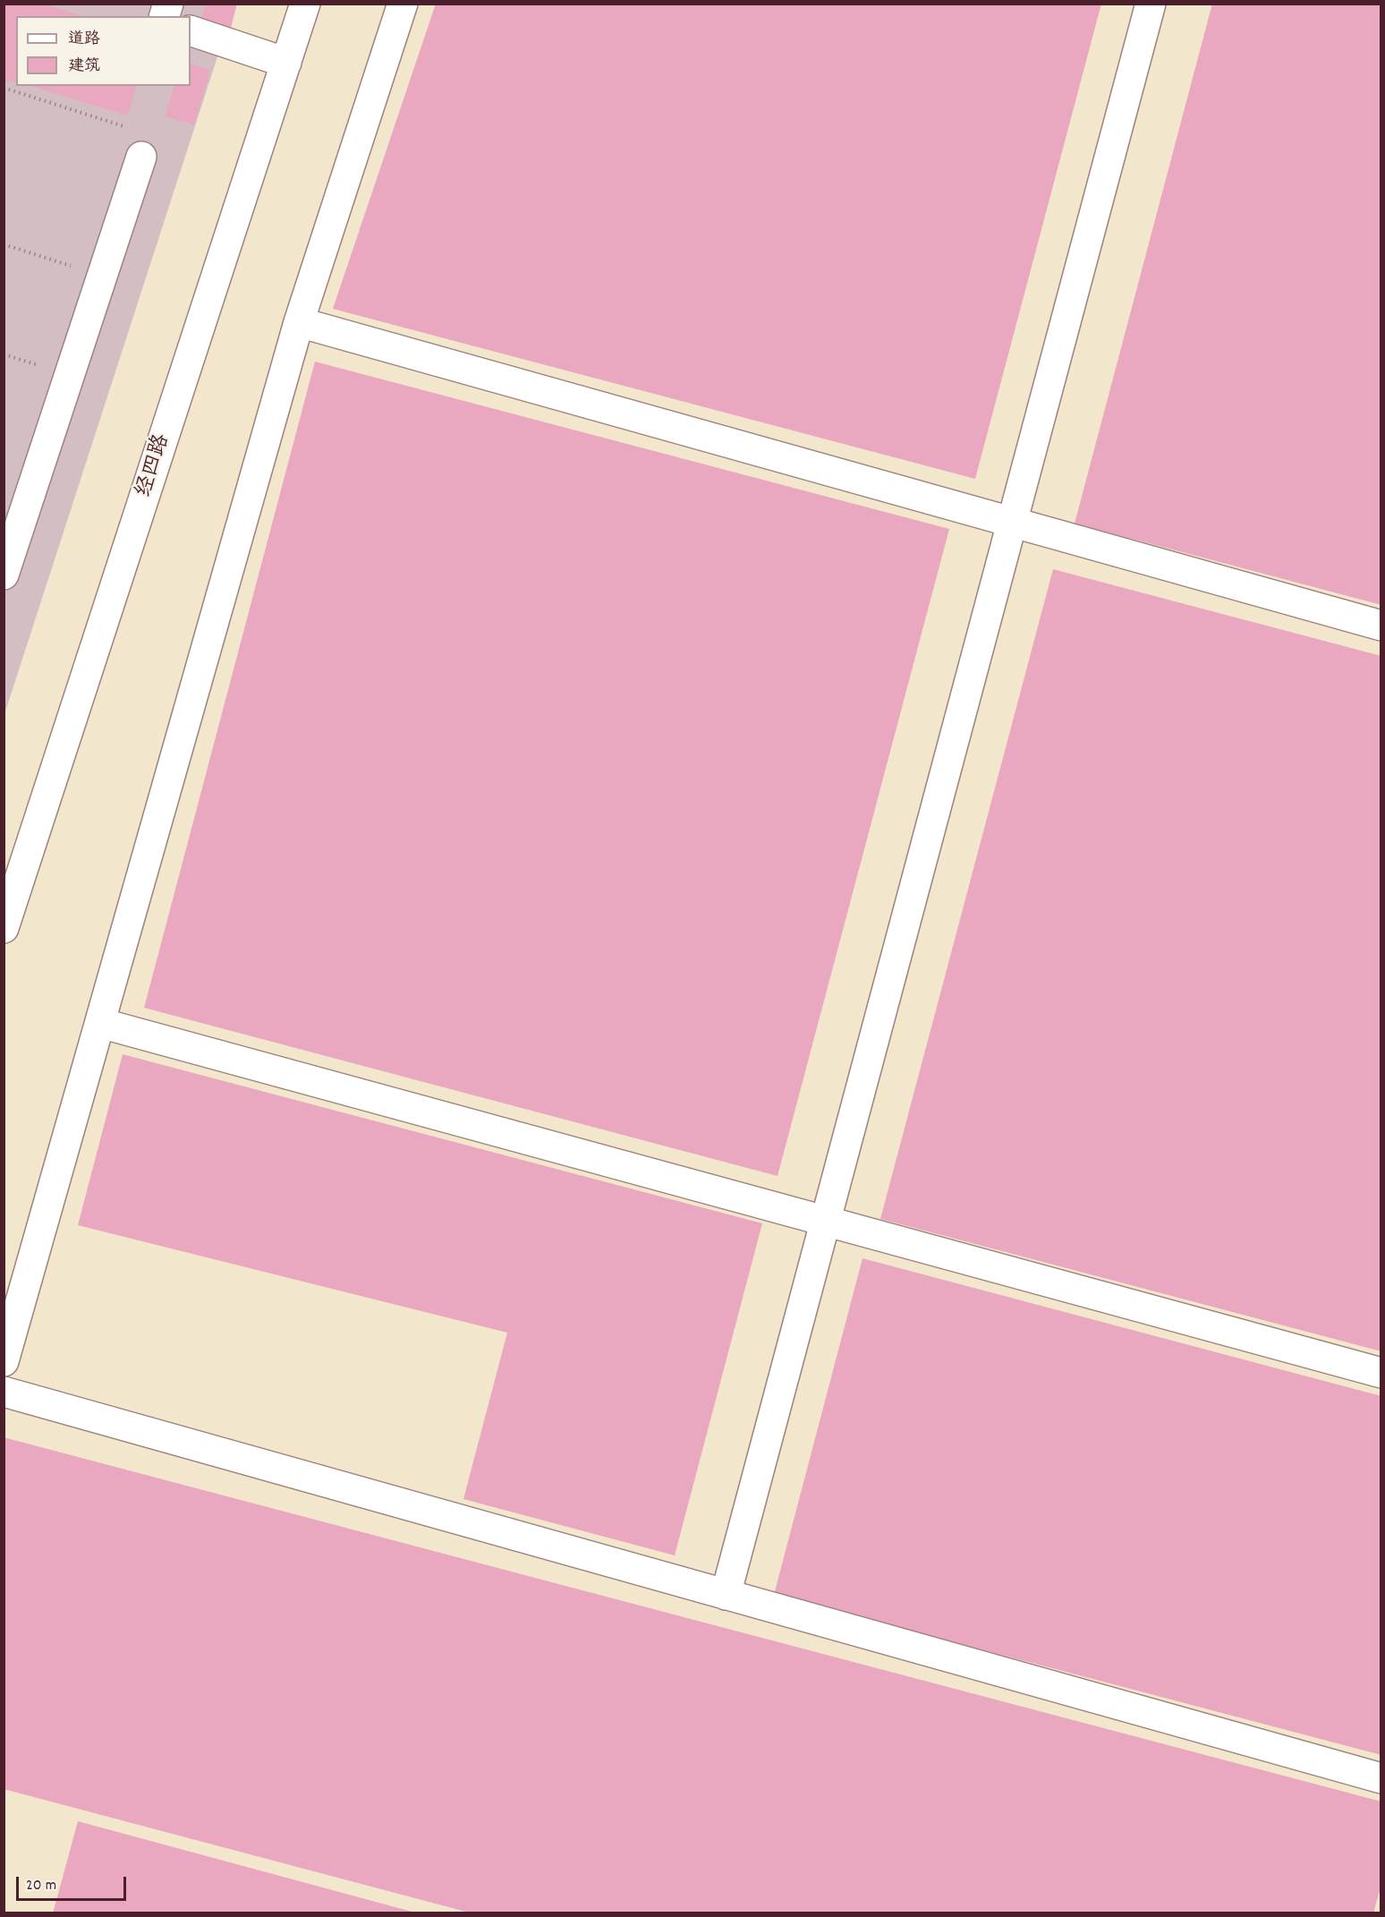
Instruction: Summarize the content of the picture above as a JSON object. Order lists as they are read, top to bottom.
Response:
{
  "streets": {
    "street": ["经四路"]
  },
  "legend": ["道路", "建筑"],
  "scale_bar": "20 m"
}
